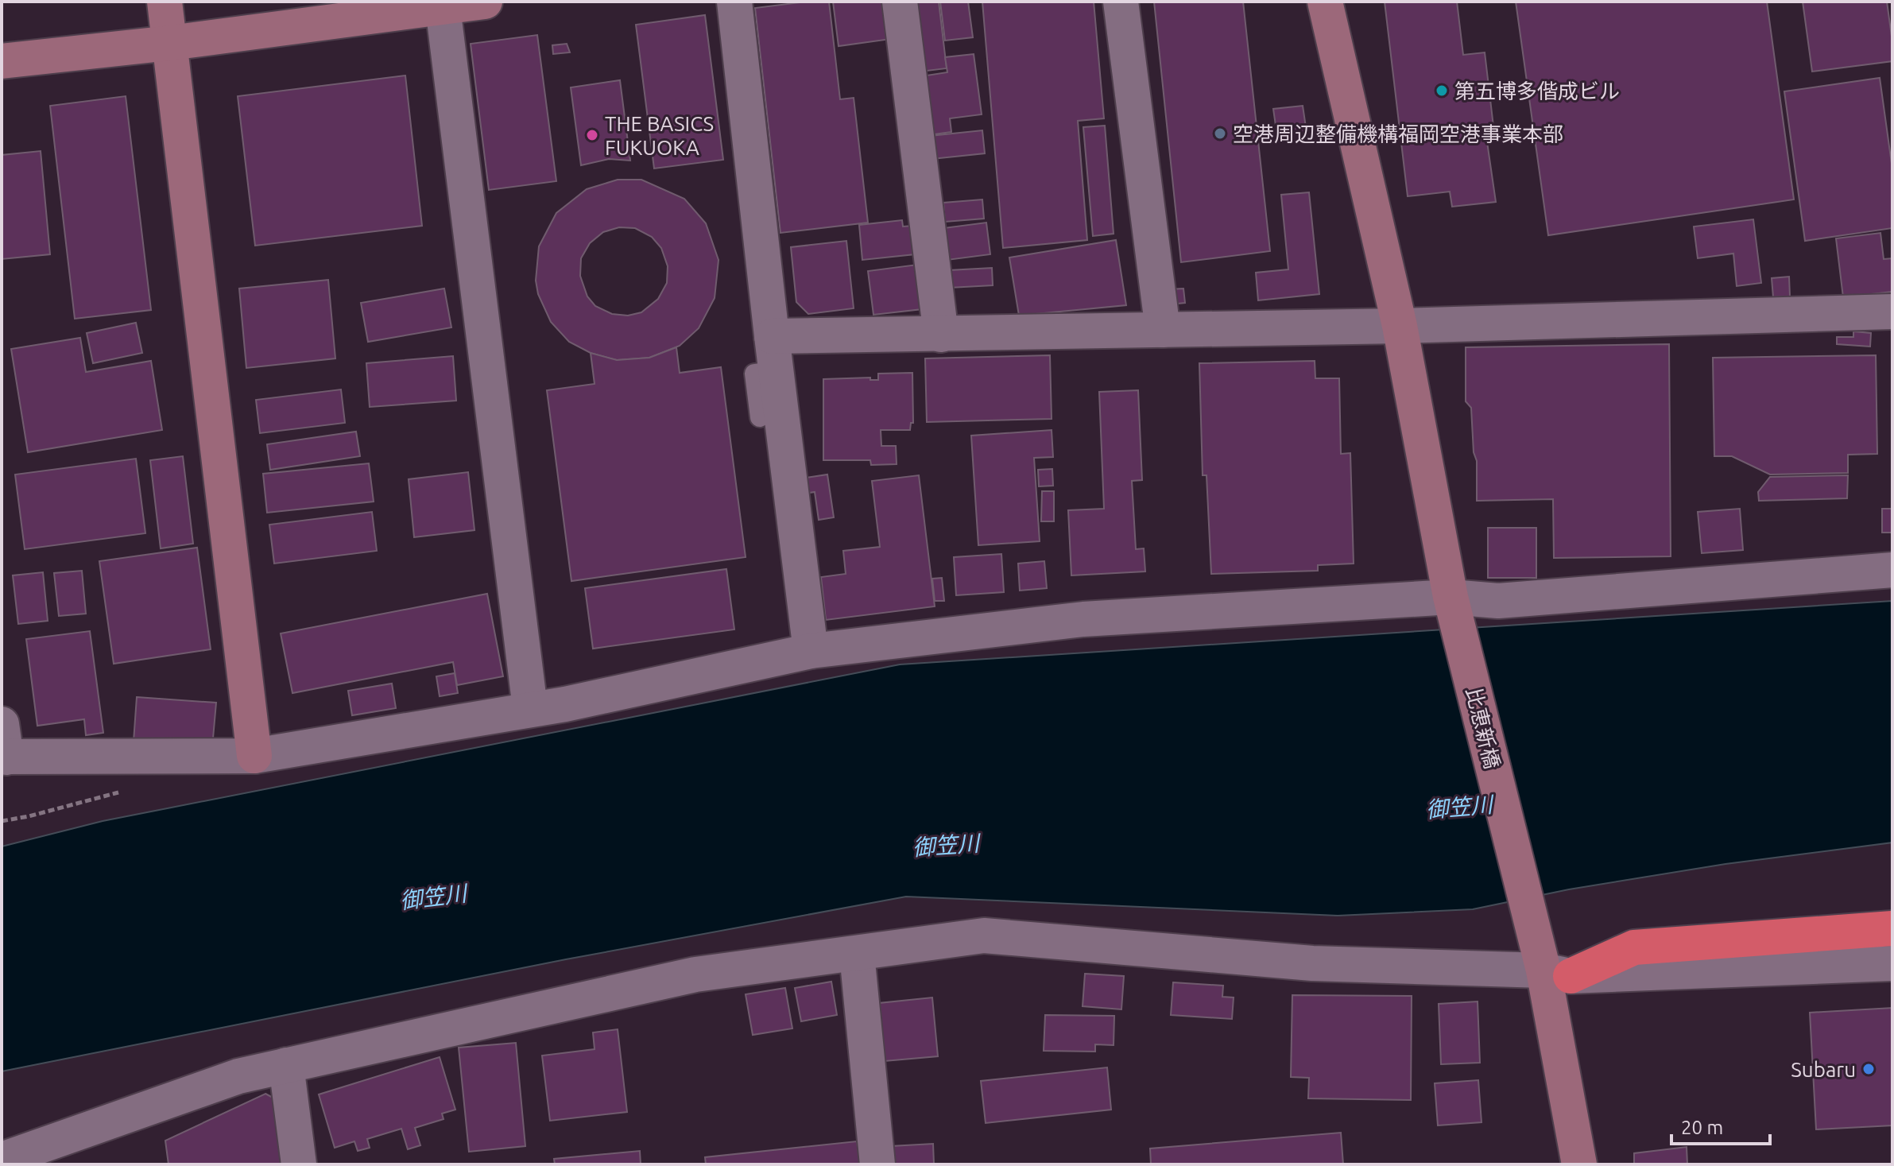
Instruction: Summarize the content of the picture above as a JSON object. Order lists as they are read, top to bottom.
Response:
{
  "streets": {
    "street": ["比恵新橋"]
  },
  "water": ["御笠川"],
  "places": [
    "第五博多偕成ビル",
    "空港周辺整備機構福岡空港事業本部",
    "THE BASICS FUKUOKA",
    "Subaru"
  ],
  "scale_bar": "20 m"
}
